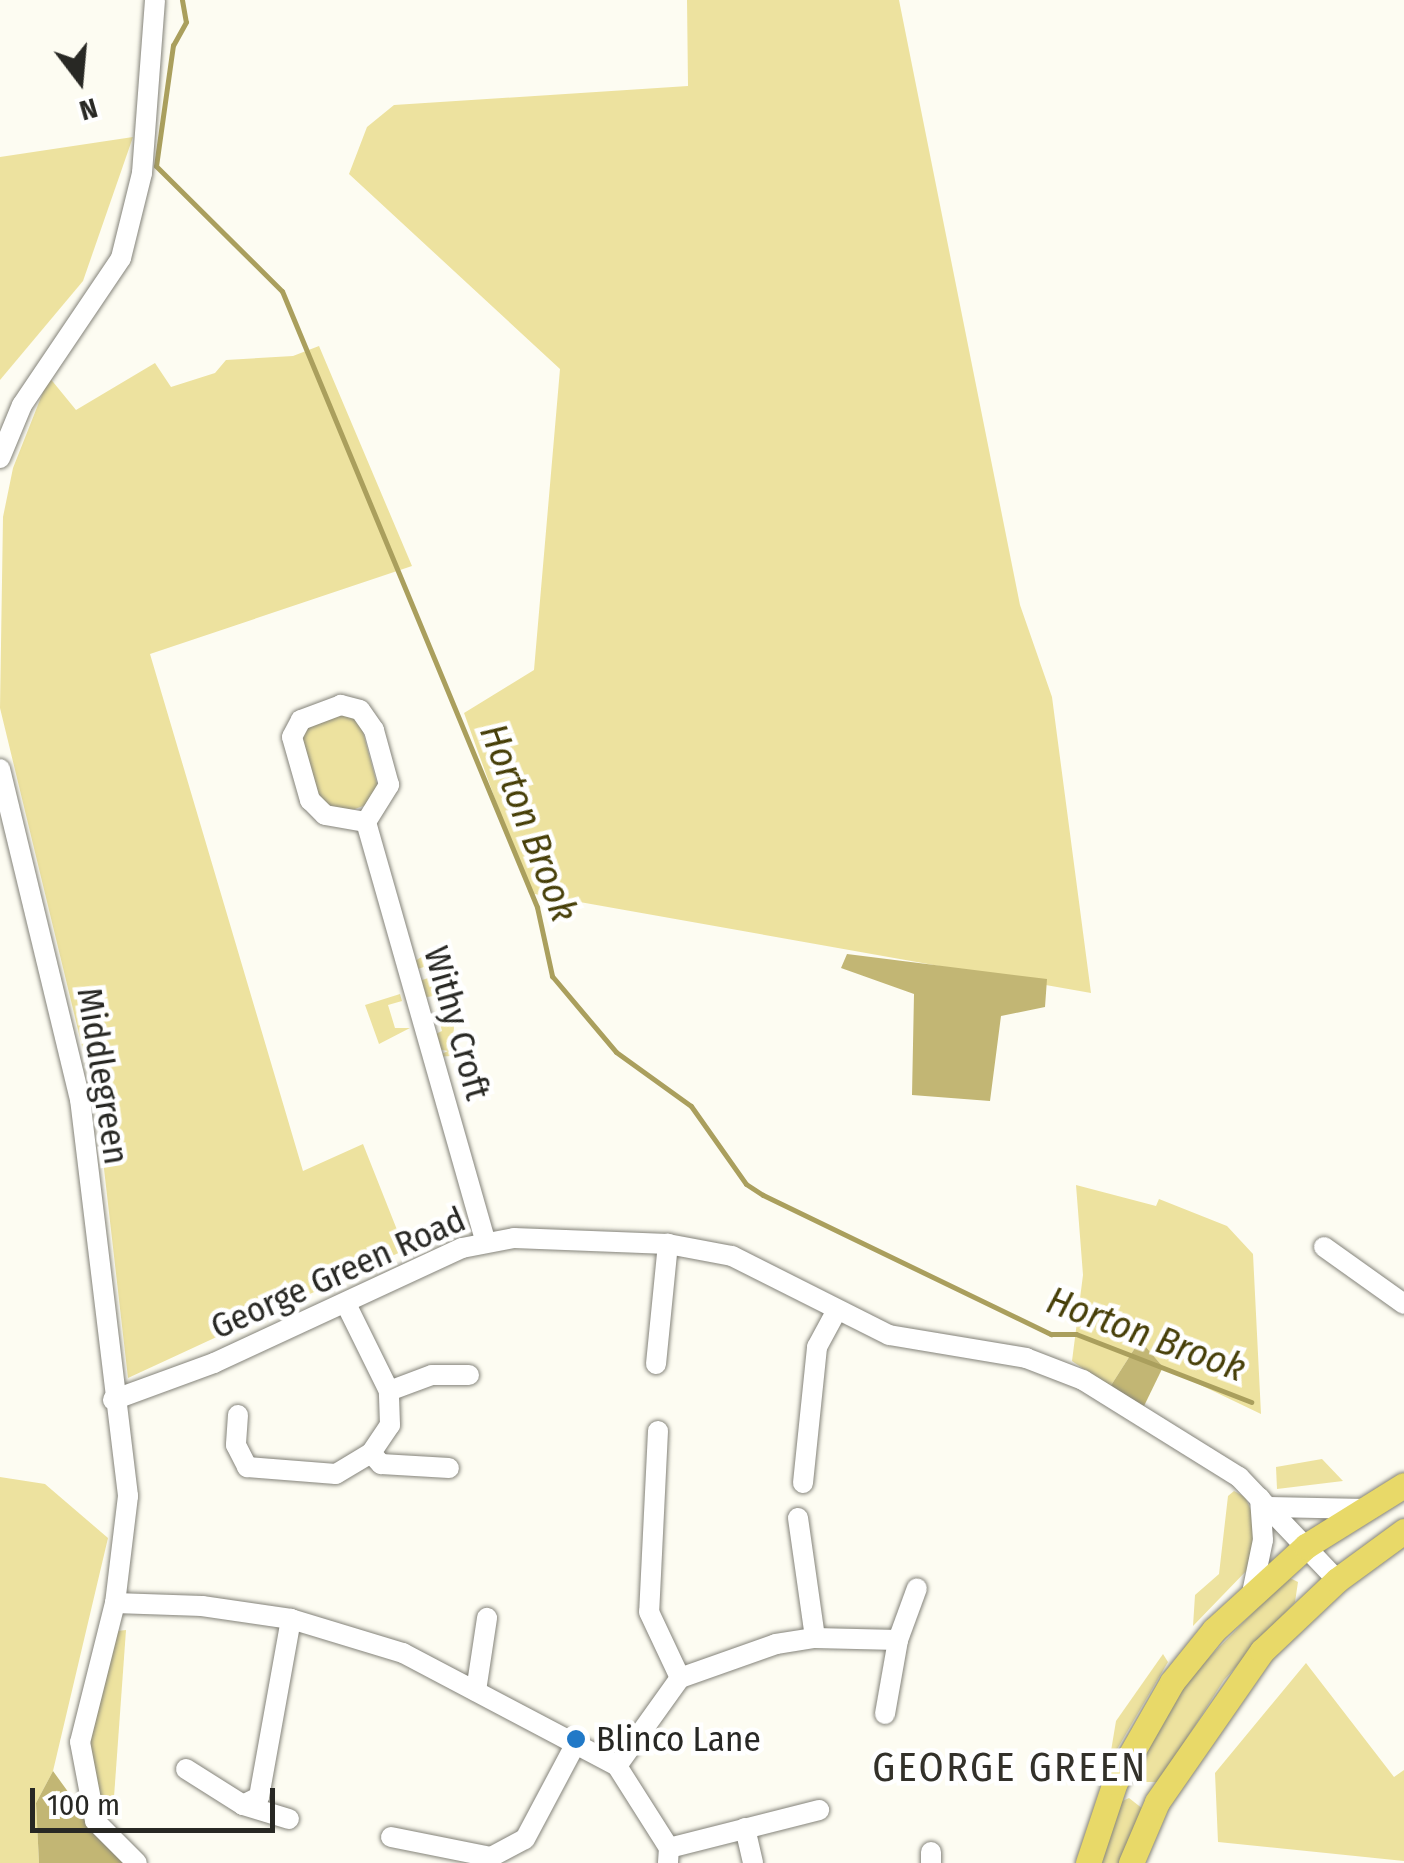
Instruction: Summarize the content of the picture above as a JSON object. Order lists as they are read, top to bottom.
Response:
{
  "streets": {
    "street": ["Withy Croft", "Middlegreen", "George Green Road"]
  },
  "crossings": [
    ["Withy Croft", "George Green Road"],
    ["Middlegreen", "George Green Road"]
  ],
  "districts": ["GEORGE GREEN"],
  "water": ["Horton Brook"],
  "places": ["Blinco Lane"],
  "scale_bar": "100 m",
  "north": "bottom"
}
